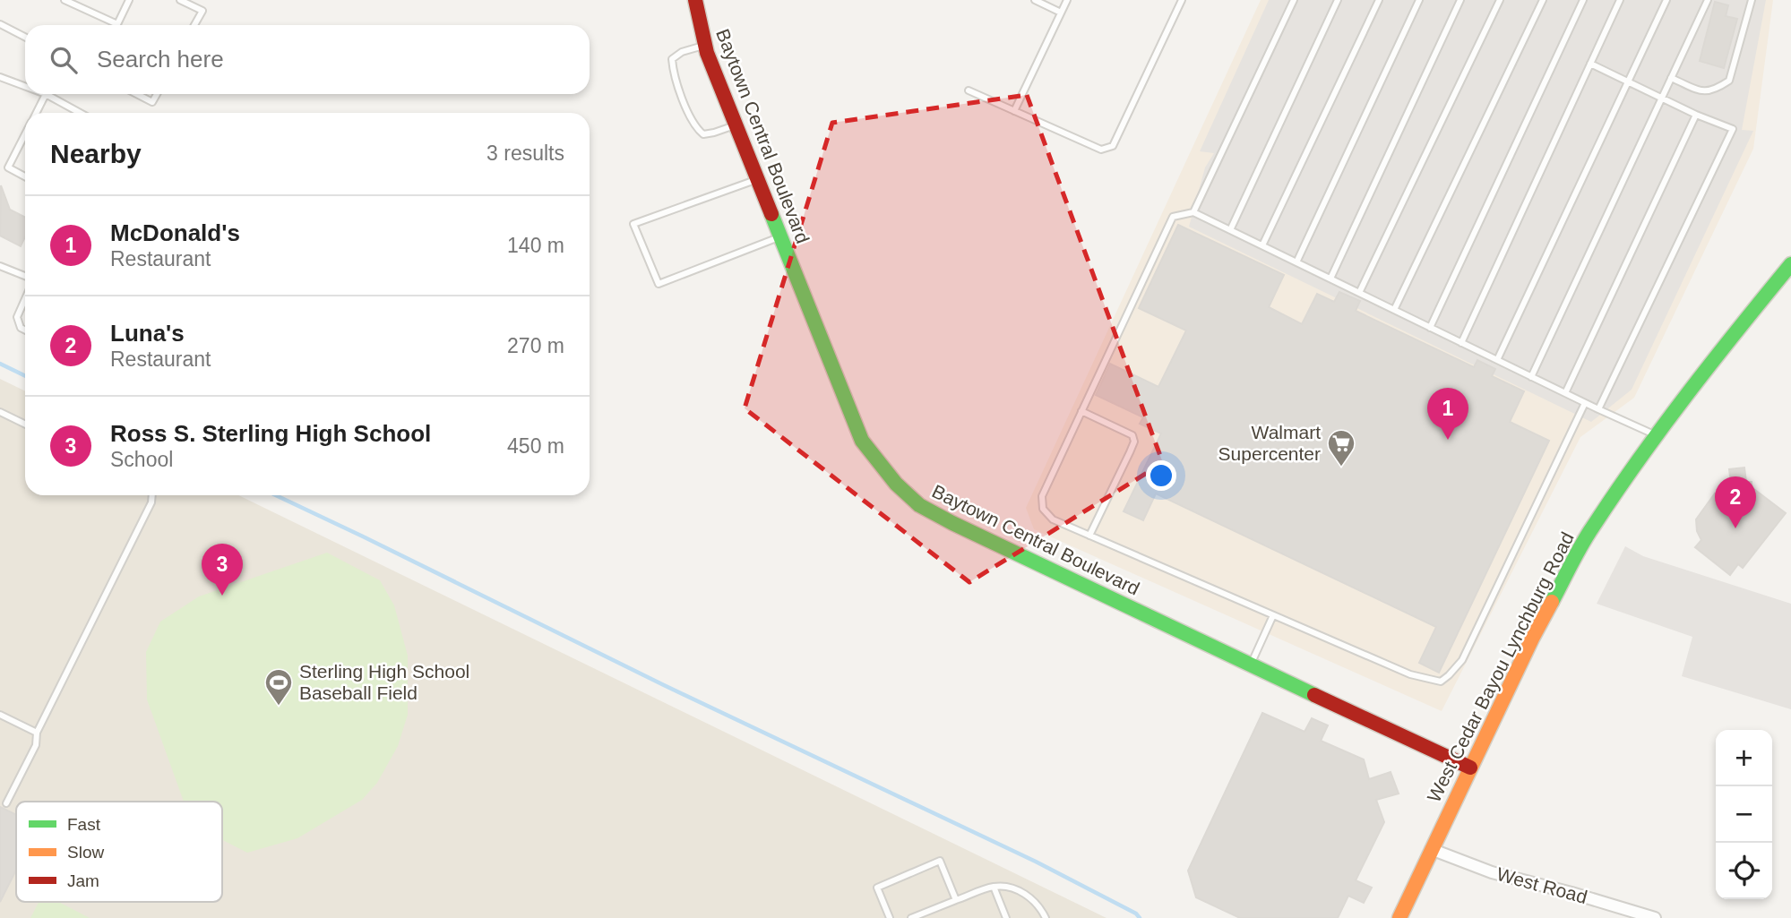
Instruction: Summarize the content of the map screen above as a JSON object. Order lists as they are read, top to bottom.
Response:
{
  "streets": {
    "street": ["Baytown Central Boulevard", "West Cedar Bayou Lynchburg Road", "West Road"]
  },
  "crossings": [
    ["Baytown Central Boulevard", "West Cedar Bayou Lynchburg Road"],
    ["West Cedar Bayou Lynchburg Road", "West Road"]
  ],
  "places": {
    "supermarket": ["Walmart Supercenter"],
    "sports": ["Sterling High School Baseball Field"]
  },
  "legend": ["Fast", "Slow", "Jam"],
  "page": {
    "search": "Search here",
    "heading": ["Nearby", "3 results"],
    "list": [
      {
        "mark": "1",
        "name": "McDonald's",
        "note": "Restaurant",
        "value": "140 m"
      },
      {
        "mark": "2",
        "name": "Luna's",
        "note": "Restaurant",
        "value": "270 m"
      },
      {
        "mark": "3",
        "name": "Ross S. Sterling High School",
        "note": "School",
        "value": "450 m"
      }
    ],
    "pins": ["1", "2", "3"],
    "map_buttons": ["+", "−"]
  }
}
